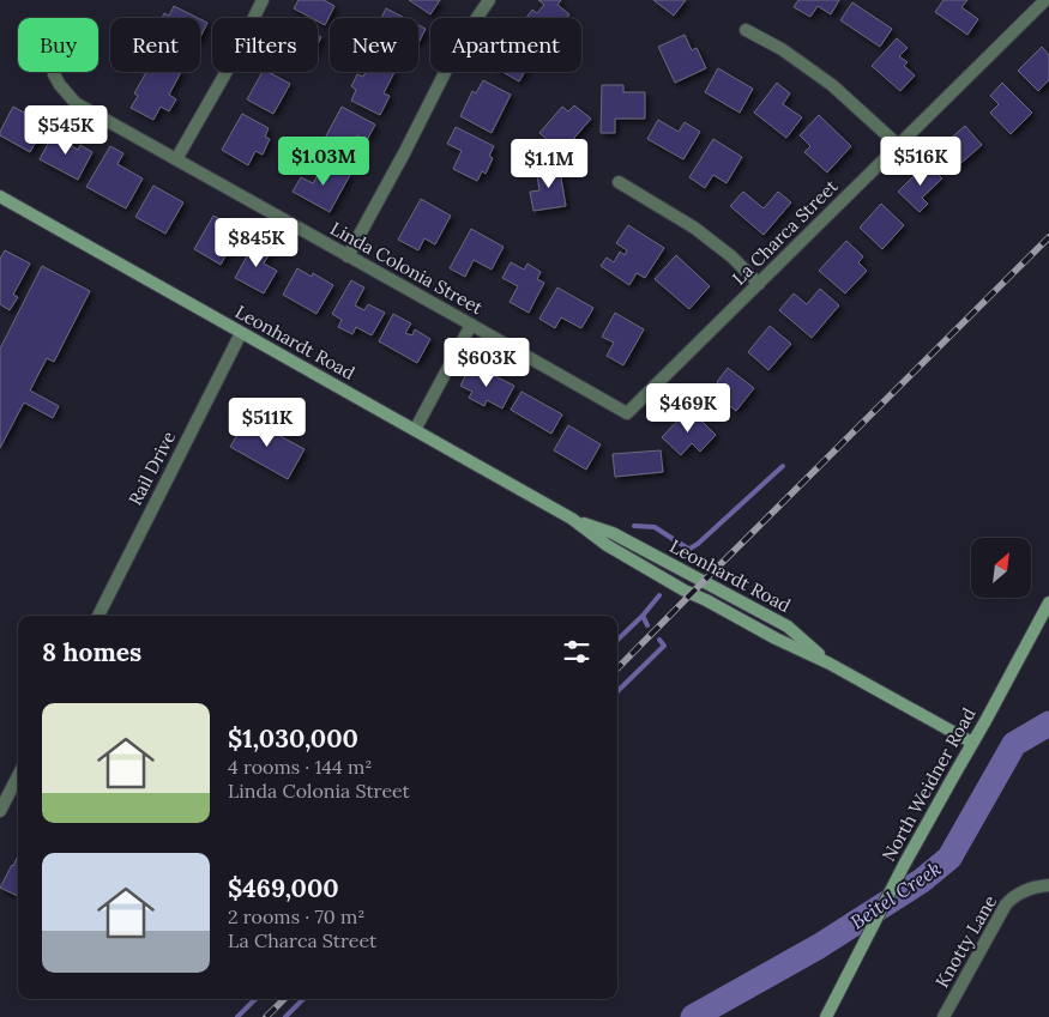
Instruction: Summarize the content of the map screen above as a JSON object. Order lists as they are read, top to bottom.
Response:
{
  "streets": {
    "street": [
      "La Charca Street",
      "Linda Colonia Street",
      "Leonhardt Road",
      "Rail Drive",
      "North Weidner Road",
      "Knotty Lane"
    ]
  },
  "crossings": [
    ["La Charca Street", "Linda Colonia Street"],
    ["Leonhardt Road", "Rail Drive"],
    ["Leonhardt Road", "North Weidner Road"]
  ],
  "water": ["Beitel Creek"],
  "north": "top right",
  "page": {
    "chip": [
      "Buy",
      "Rent",
      "Filters",
      "New",
      "Apartment"
    ],
    "price": [
      "$545K",
      "$1.03M",
      "$516K",
      "$1.1M",
      "$845K",
      "$603K",
      "$469K",
      "$511K"
    ],
    "heading": "8 homes",
    "list": [
      {
        "name": "$1,030,000",
        "note": "4 rooms · 144 m² · Linda Colonia Street"
      },
      {
        "name": "$469,000",
        "note": "2 rooms · 70 m² · La Charca Street"
      }
    ]
  }
}
